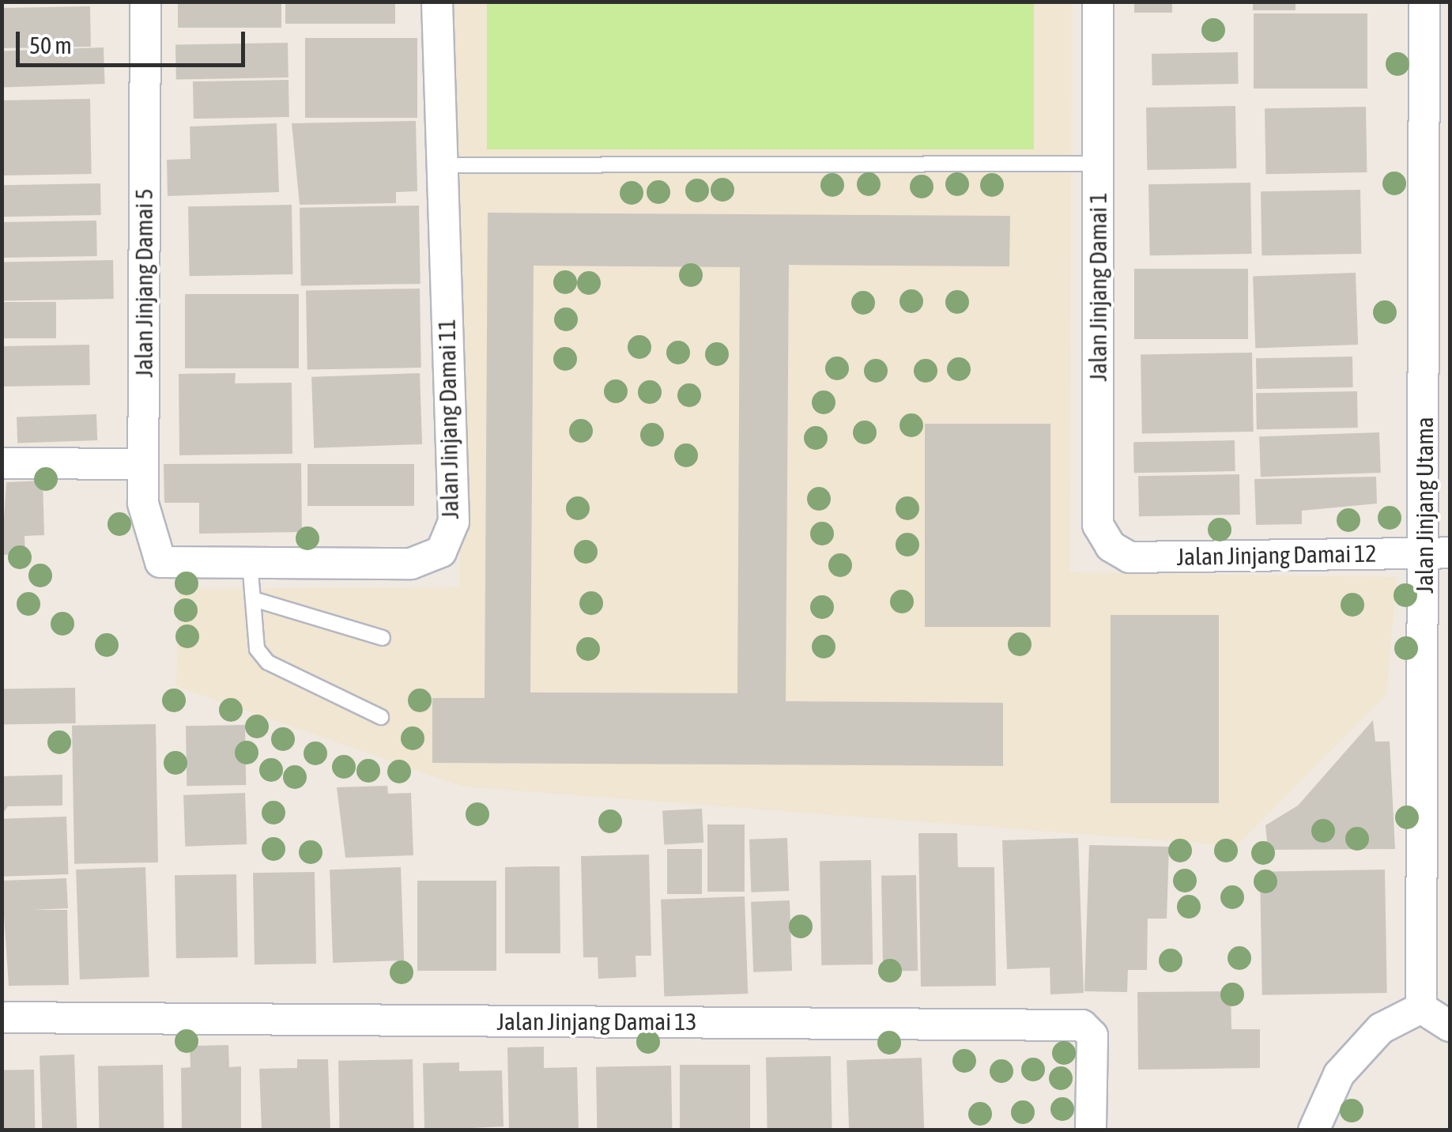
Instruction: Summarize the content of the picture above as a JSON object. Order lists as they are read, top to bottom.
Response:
{
  "streets": {
    "street": [
      "Jalan Jinjang Damai 5",
      "Jalan Jinjang Damai 1",
      "Jalan Jinjang Damai 11",
      "Jalan Jinjang Utama",
      "Jalan Jinjang Damai 12",
      "Jalan Jinjang Damai 13"
    ]
  },
  "crossings": [
    ["Jalan Jinjang Damai 5", "Jalan Jinjang Damai 11"],
    ["Jalan Jinjang Damai 1", "Jalan Jinjang Damai 12"],
    ["Jalan Jinjang Utama", "Jalan Jinjang Damai 12"]
  ],
  "scale_bar": "50 m"
}
